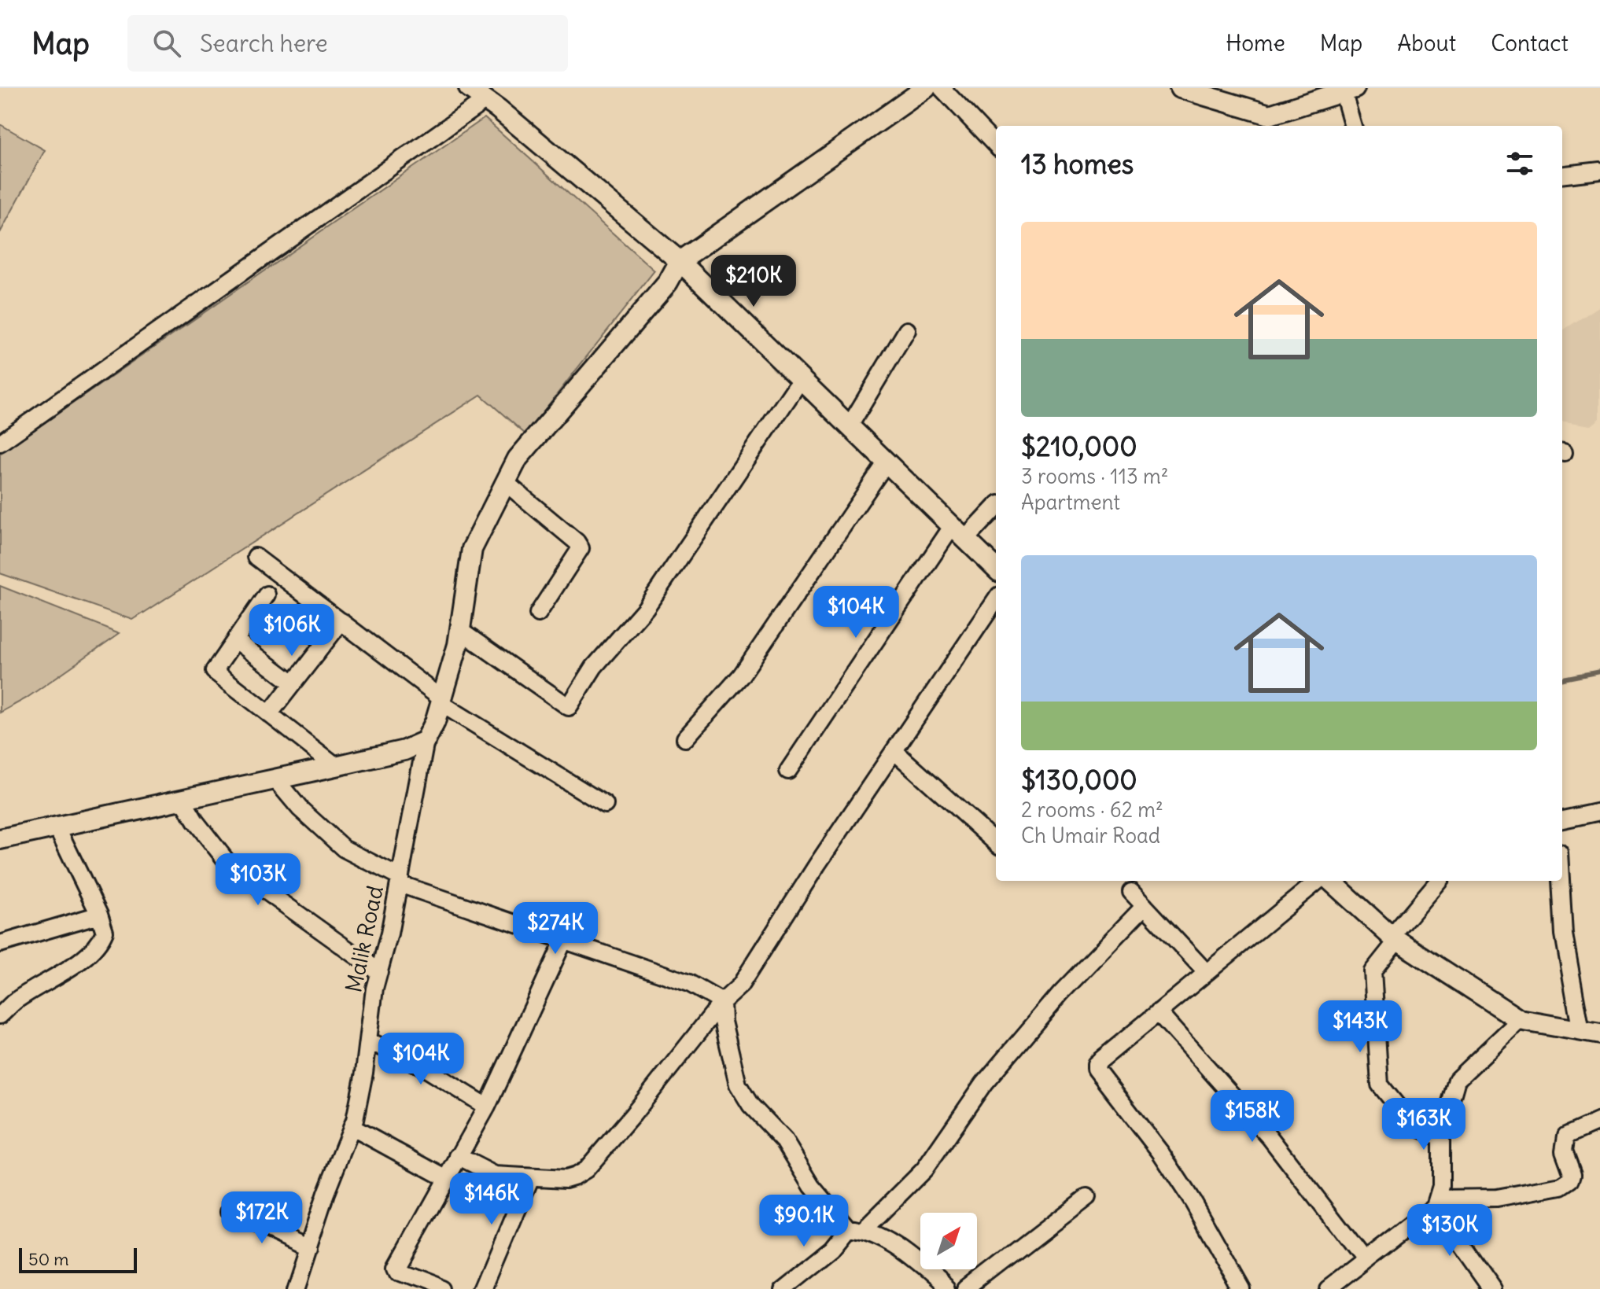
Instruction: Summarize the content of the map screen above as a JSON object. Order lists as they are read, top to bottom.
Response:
{
  "streets": {
    "street": ["Malik Road"]
  },
  "scale_bar": "50 m",
  "north": "top right",
  "page": {
    "header": "Map",
    "search": "Search here",
    "nav": [
      "Home",
      "Map",
      "About",
      "Contact"
    ],
    "heading": "13 homes",
    "list": [
      {
        "name": "$210,000",
        "note": "3 rooms · 113 m² · Apartment"
      },
      {
        "name": "$130,000",
        "note": "2 rooms · 62 m² · Ch Umair Road"
      }
    ],
    "price": [
      "$210K",
      "$104K",
      "$106K",
      "$103K",
      "$274K",
      "$143K",
      "$104K",
      "$158K",
      "$163K",
      "$146K",
      "$172K",
      "$90.1K",
      "$130K"
    ],
    "scale": "50 m"
  }
}
